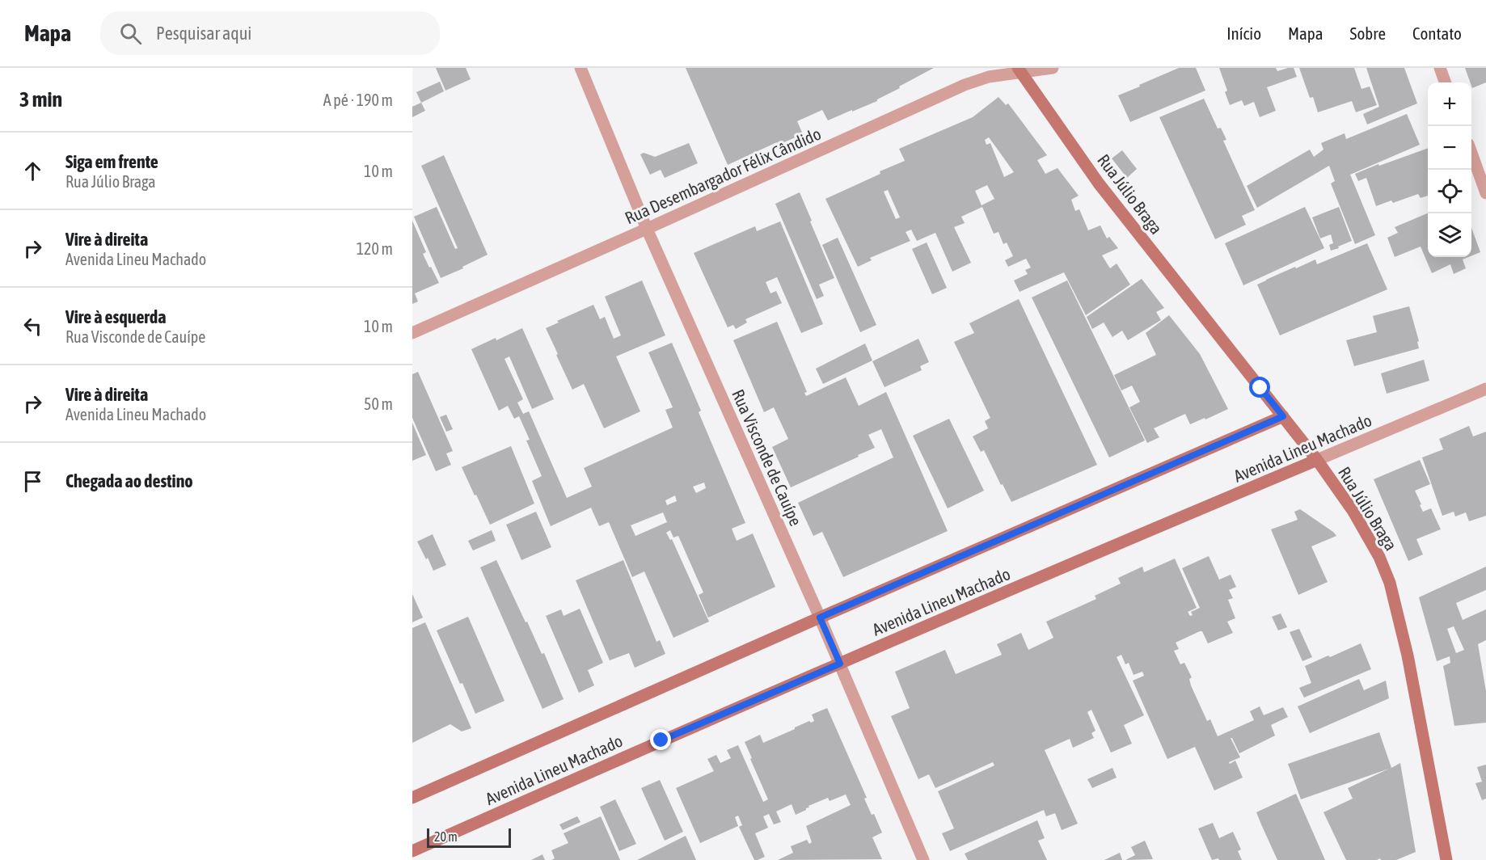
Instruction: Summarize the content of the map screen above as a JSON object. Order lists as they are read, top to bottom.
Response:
{
  "streets": {
    "street": [
      "Rua Desembargador Félix Cândido",
      "Rua Júlio Braga",
      "Avenida Lineu Machado",
      "Rua Visconde de Cauípe"
    ]
  },
  "crossings": [
    ["Rua Desembargador Félix Cândido", "Rua Júlio Braga"],
    ["Rua Desembargador Félix Cândido", "Rua Visconde de Cauípe"],
    ["Rua Júlio Braga", "Avenida Lineu Machado"],
    ["Avenida Lineu Machado", "Rua Visconde de Cauípe"]
  ],
  "scale_bar": "20 m",
  "page": {
    "header": "Mapa",
    "search": "Pesquisar aqui",
    "nav": [
      "Início",
      "Mapa",
      "Sobre",
      "Contato"
    ],
    "heading": ["3 min", "A pé · 190 m"],
    "map_buttons": ["+", "−"],
    "list": [
      ["Siga em frente", "Rua Júlio Braga", "10 m"],
      ["Vire à direita", "Avenida Lineu Machado", "120 m"],
      ["Vire à esquerda", "Rua Visconde de Cauípe", "10 m"],
      ["Vire à direita", "Avenida Lineu Machado", "50 m"],
      "Chegada ao destino"
    ],
    "scale": "20 m"
  }
}
